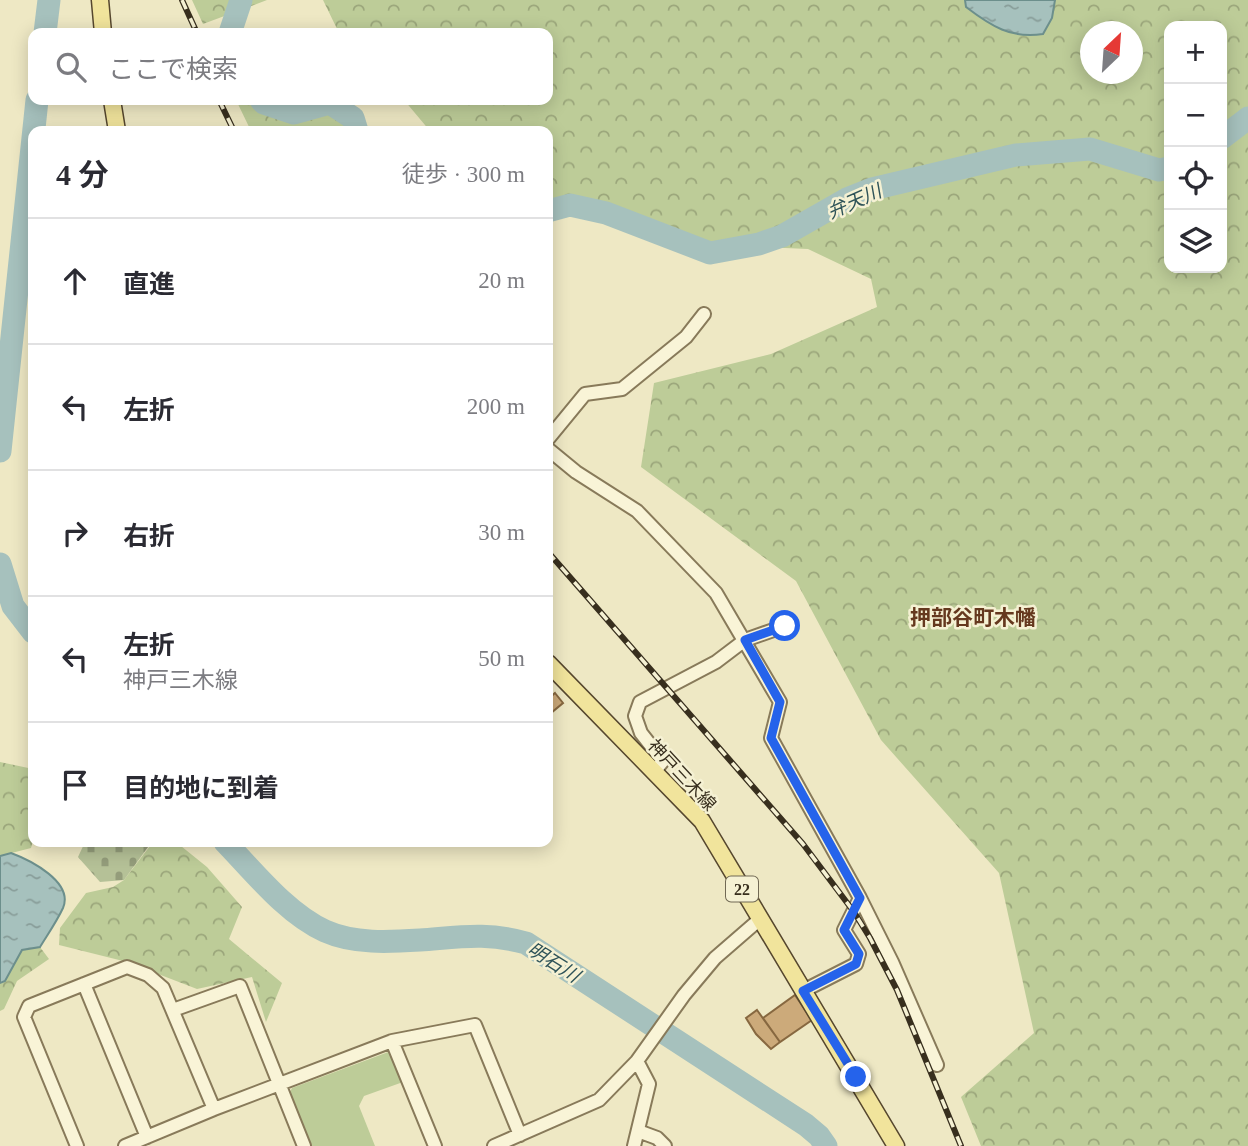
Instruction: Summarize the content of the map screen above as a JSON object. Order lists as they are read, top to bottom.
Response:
{
  "streets": {
    "main road": ["神戸三木線", "22"]
  },
  "districts": ["押部谷町木幡"],
  "water": ["弁天川", "明石川"],
  "north": "top right",
  "page": {
    "map_buttons": ["+", "−"],
    "search": "ここで検索",
    "heading": ["4 分", "徒歩 · 300 m"],
    "list": [
      ["直進", "20 m"],
      ["左折", "200 m"],
      ["右折", "30 m"],
      ["左折", "神戸三木線", "50 m"],
      "目的地に到着"
    ]
  }
}
